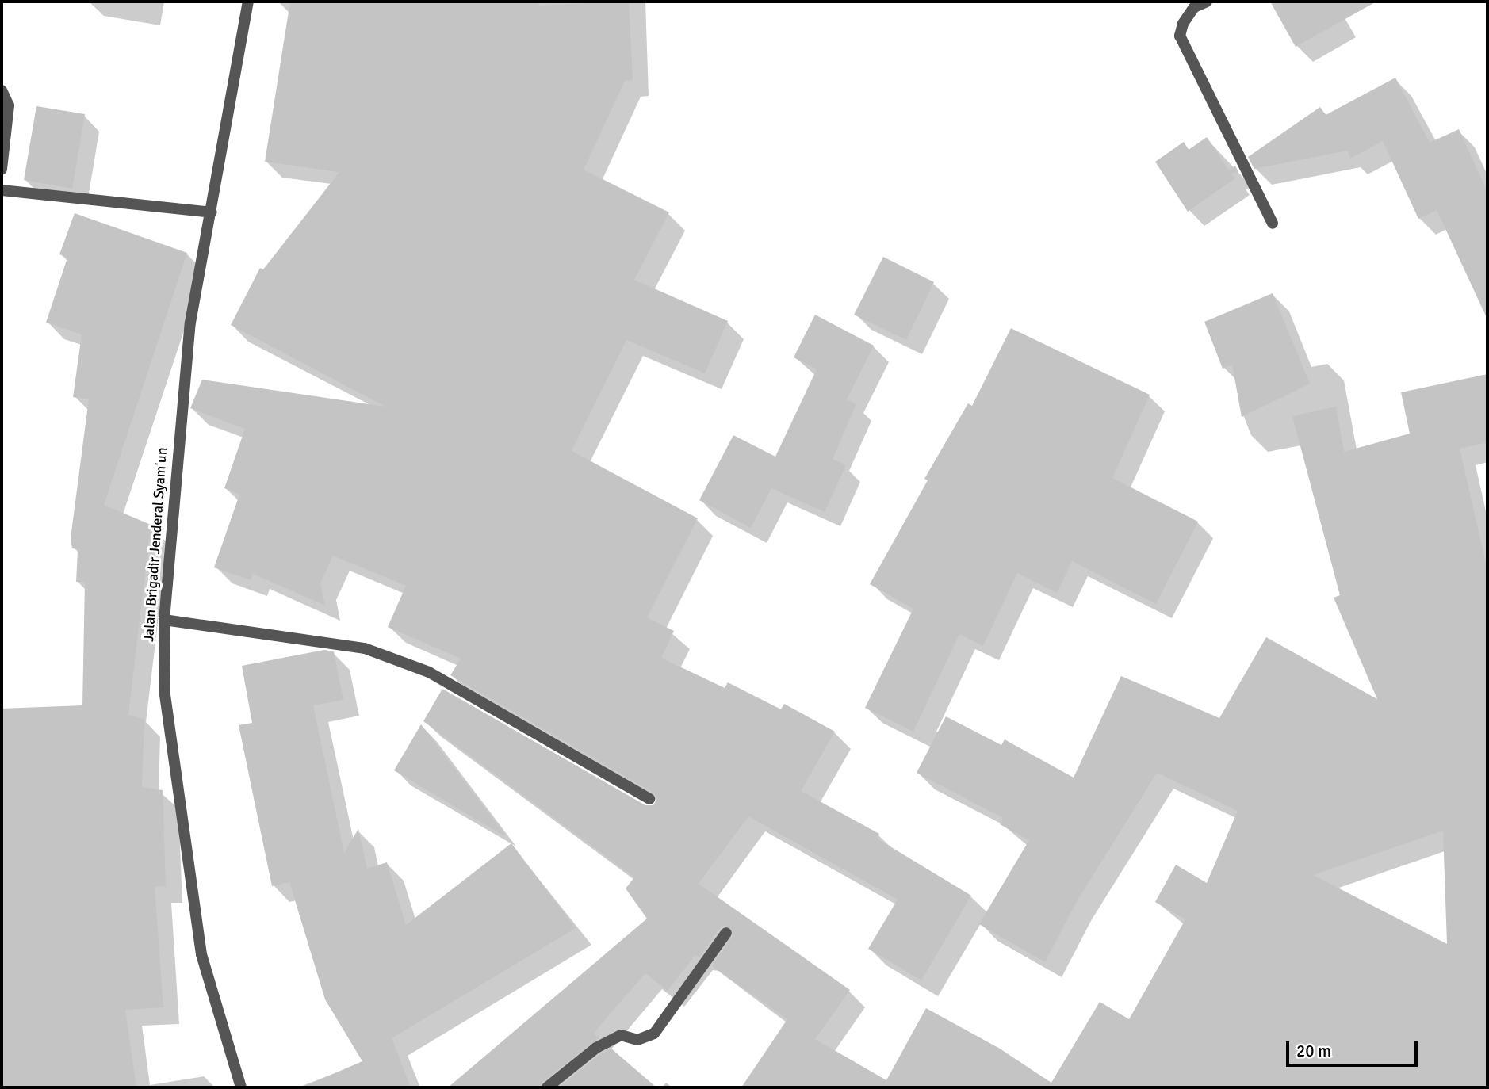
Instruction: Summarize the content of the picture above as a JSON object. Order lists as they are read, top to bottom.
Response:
{
  "streets": {
    "street": ["Jalan Brigadir Jenderal Syam'un"]
  },
  "scale_bar": "20 m"
}
